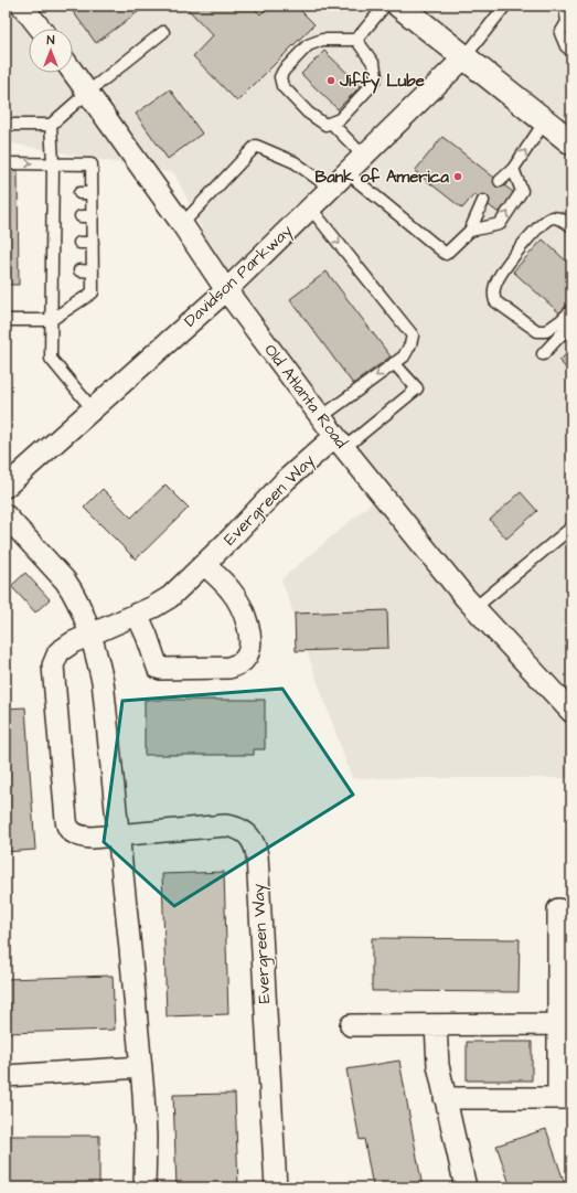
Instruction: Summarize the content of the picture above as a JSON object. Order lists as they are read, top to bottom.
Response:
{
  "streets": {
    "street": ["Davidson Parkway", "Old Atlanta Road", "Evergreen Way"]
  },
  "crossings": [
    ["Davidson Parkway", "Old Atlanta Road"],
    ["Old Atlanta Road", "Evergreen Way"]
  ],
  "places": ["Jiffy Lube", "Bank of America"],
  "north": "top"
}
